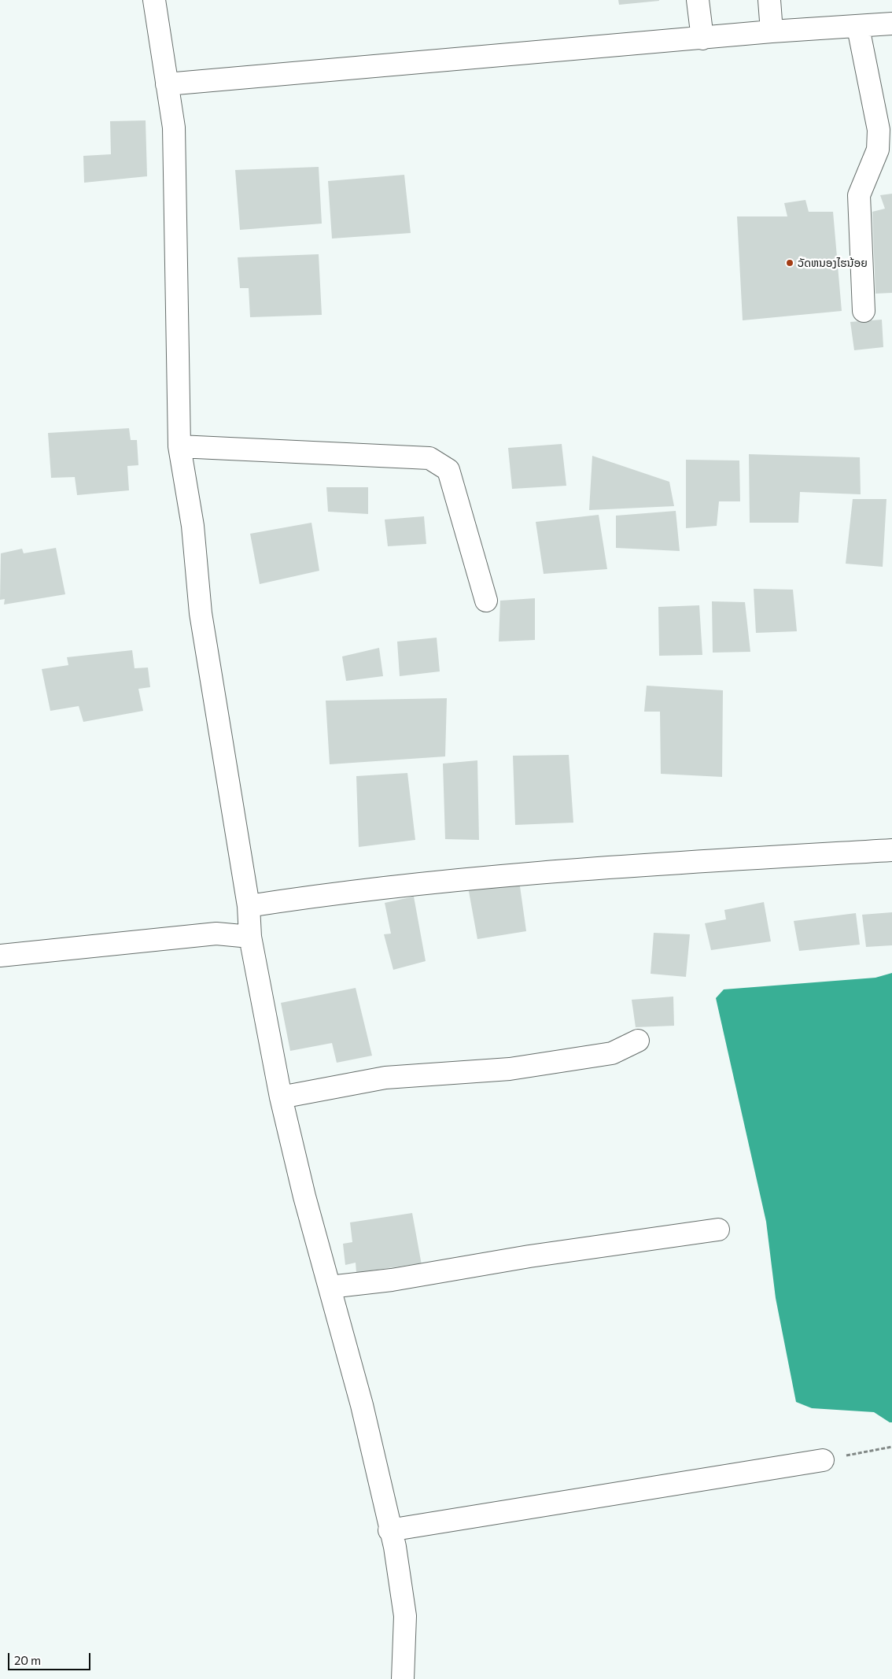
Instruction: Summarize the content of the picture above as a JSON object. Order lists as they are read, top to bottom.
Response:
{
  "places": ["ວັດຫນອງໄຮນ້ອຍ"],
  "scale_bar": "20 m"
}
